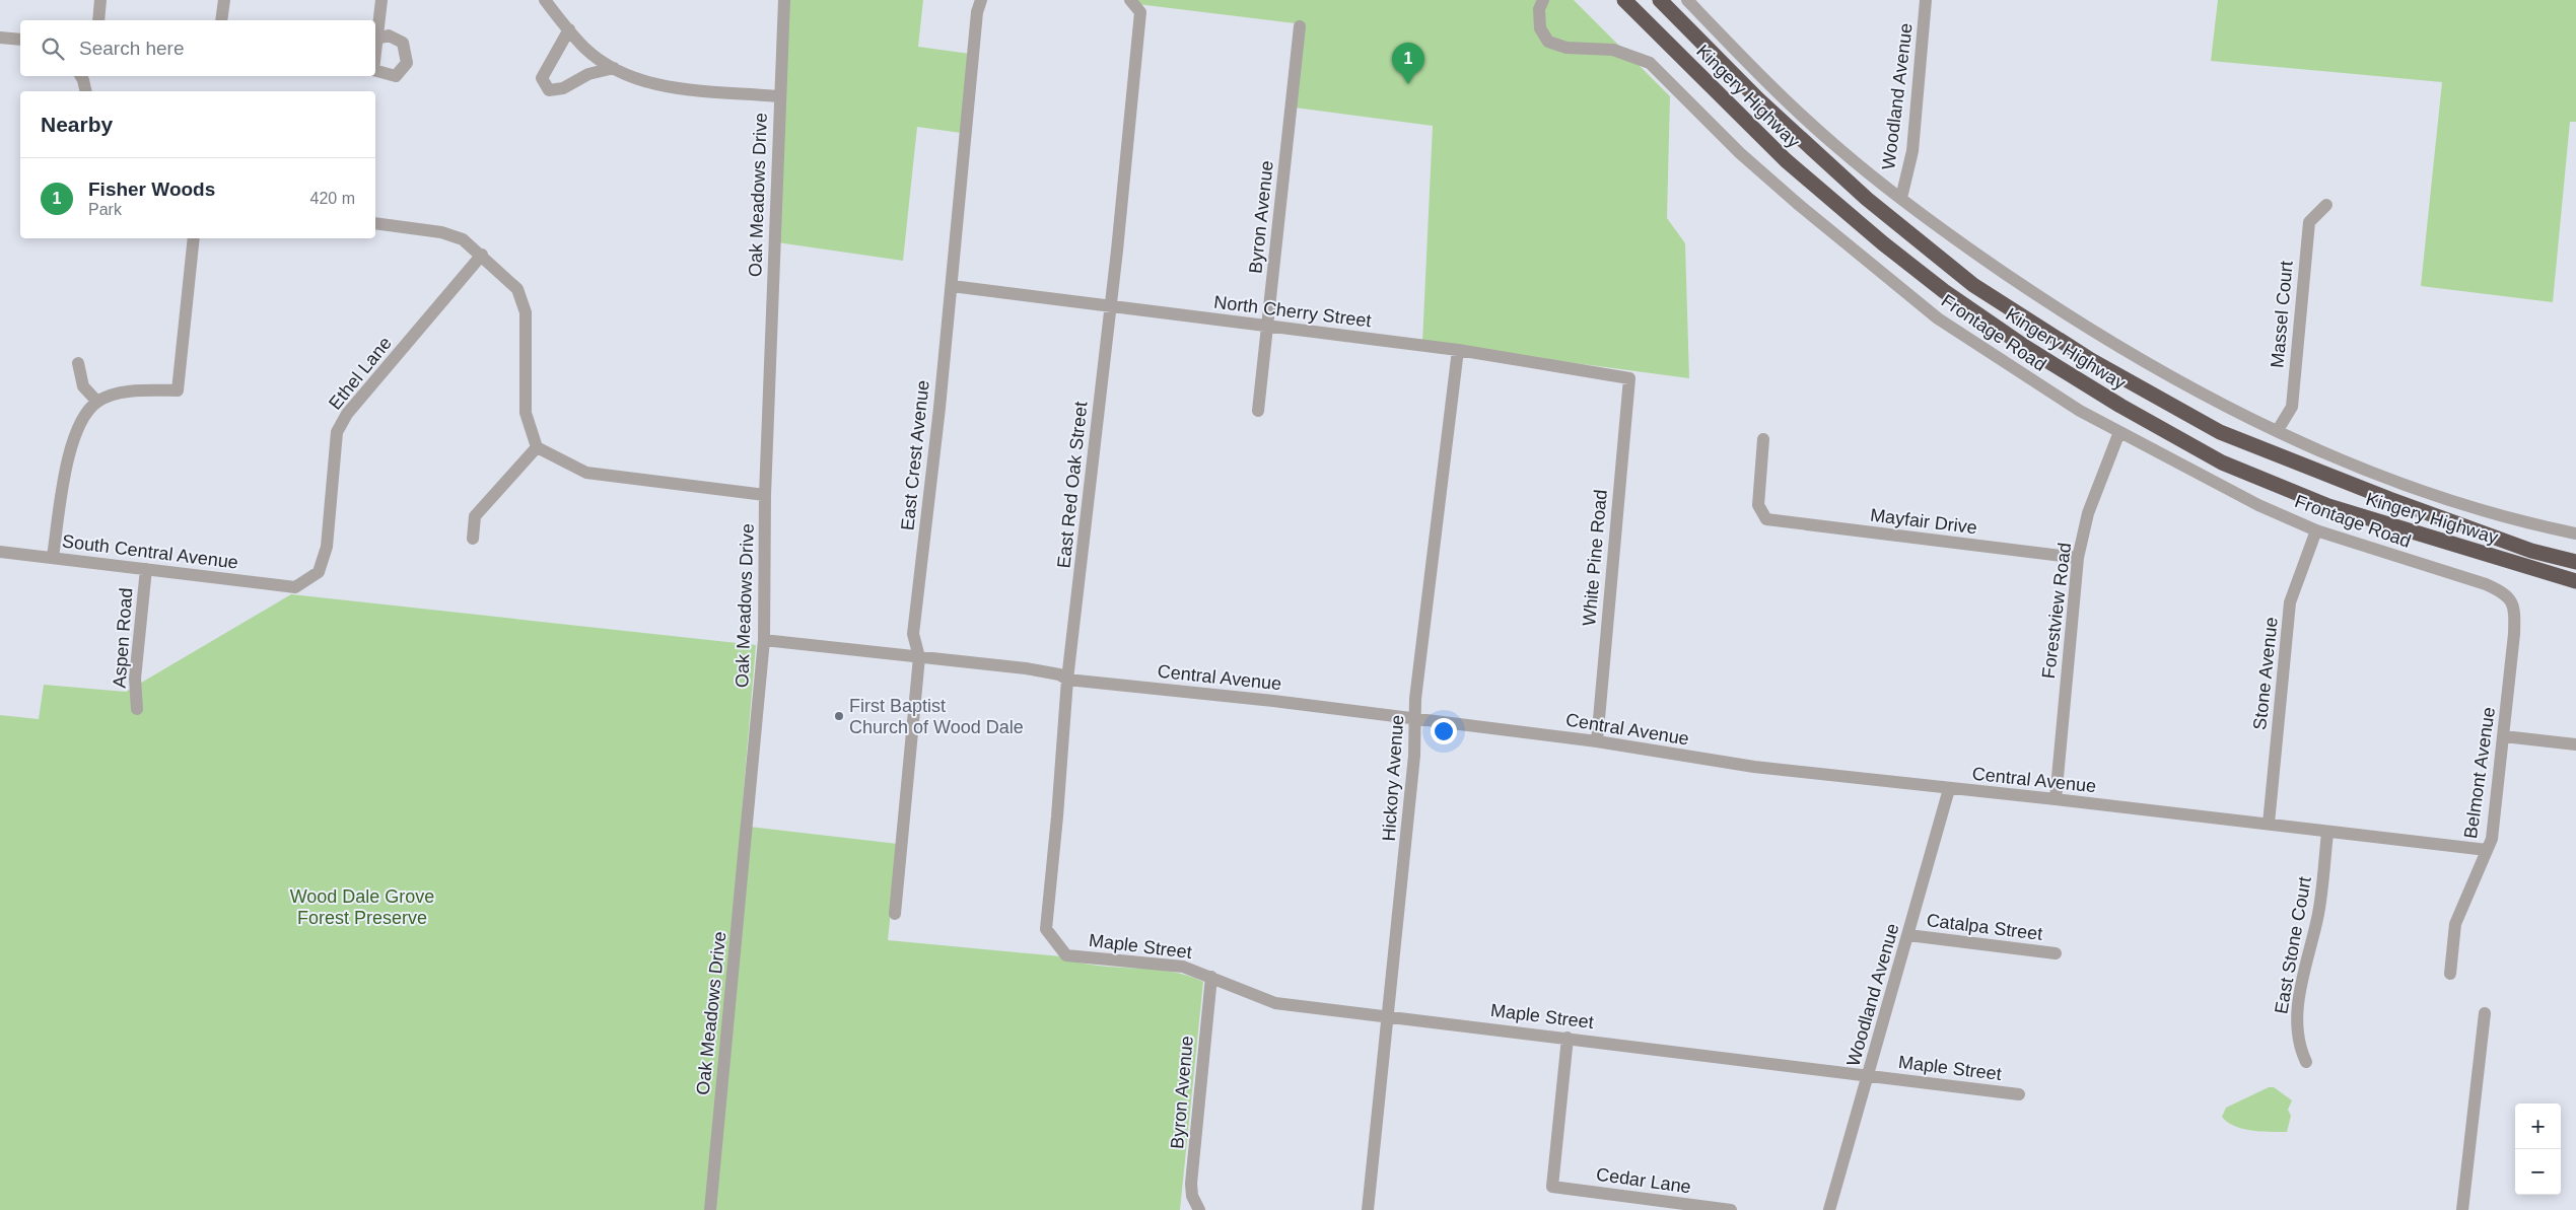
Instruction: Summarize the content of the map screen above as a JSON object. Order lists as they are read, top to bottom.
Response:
{
  "streets": {
    "highway": ["Kingery Highway"],
    "street": [
      "Woodland Avenue",
      "Oak Meadows Drive",
      "Byron Avenue",
      "North Cherry Street",
      "Massel Court",
      "Frontage Road",
      "Ethel Lane",
      "East Crest Avenue",
      "East Red Oak Street",
      "Mayfair Drive",
      "South Central Avenue",
      "White Pine Road",
      "Forestview Road",
      "Aspen Road",
      "Stone Avenue",
      "Central Avenue",
      "Belmont Avenue",
      "Hickory Avenue",
      "Catalpa Street",
      "East Stone Court",
      "Maple Street",
      "Cedar Lane"
    ]
  },
  "crossings": [
    ["Woodland Avenue", "Central Avenue"],
    ["Woodland Avenue", "Catalpa Street"],
    ["Woodland Avenue", "Maple Street"],
    ["Oak Meadows Drive", "Central Avenue"],
    ["Byron Avenue", "North Cherry Street"],
    ["Byron Avenue", "Maple Street"],
    ["North Cherry Street", "East Crest Avenue"],
    ["North Cherry Street", "East Red Oak Street"],
    ["North Cherry Street", "White Pine Road"],
    ["North Cherry Street", "Hickory Avenue"],
    ["Frontage Road", "Forestview Road"],
    ["Frontage Road", "Stone Avenue"],
    ["Frontage Road", "Belmont Avenue"],
    ["Ethel Lane", "South Central Avenue"],
    ["East Crest Avenue", "Central Avenue"],
    ["East Red Oak Street", "Central Avenue"],
    ["East Red Oak Street", "Maple Street"],
    ["Mayfair Drive", "Forestview Road"],
    ["South Central Avenue", "Aspen Road"],
    ["White Pine Road", "Central Avenue"],
    ["Forestview Road", "Central Avenue"],
    ["Stone Avenue", "Central Avenue"],
    ["Central Avenue", "Belmont Avenue"],
    ["Central Avenue", "Hickory Avenue"],
    ["Central Avenue", "East Stone Court"],
    ["Hickory Avenue", "Maple Street"],
    ["Maple Street", "Cedar Lane"]
  ],
  "parks": ["Wood Dale Grove Forest Preserve"],
  "places": ["First Baptist Church of Wood Dale"],
  "page": {
    "search": "Search here",
    "pins": "1",
    "heading": "Nearby",
    "list": [
      {
        "mark": "1",
        "name": "Fisher Woods",
        "note": "Park",
        "value": "420 m"
      }
    ],
    "map_buttons": ["+", "−"]
  }
}
